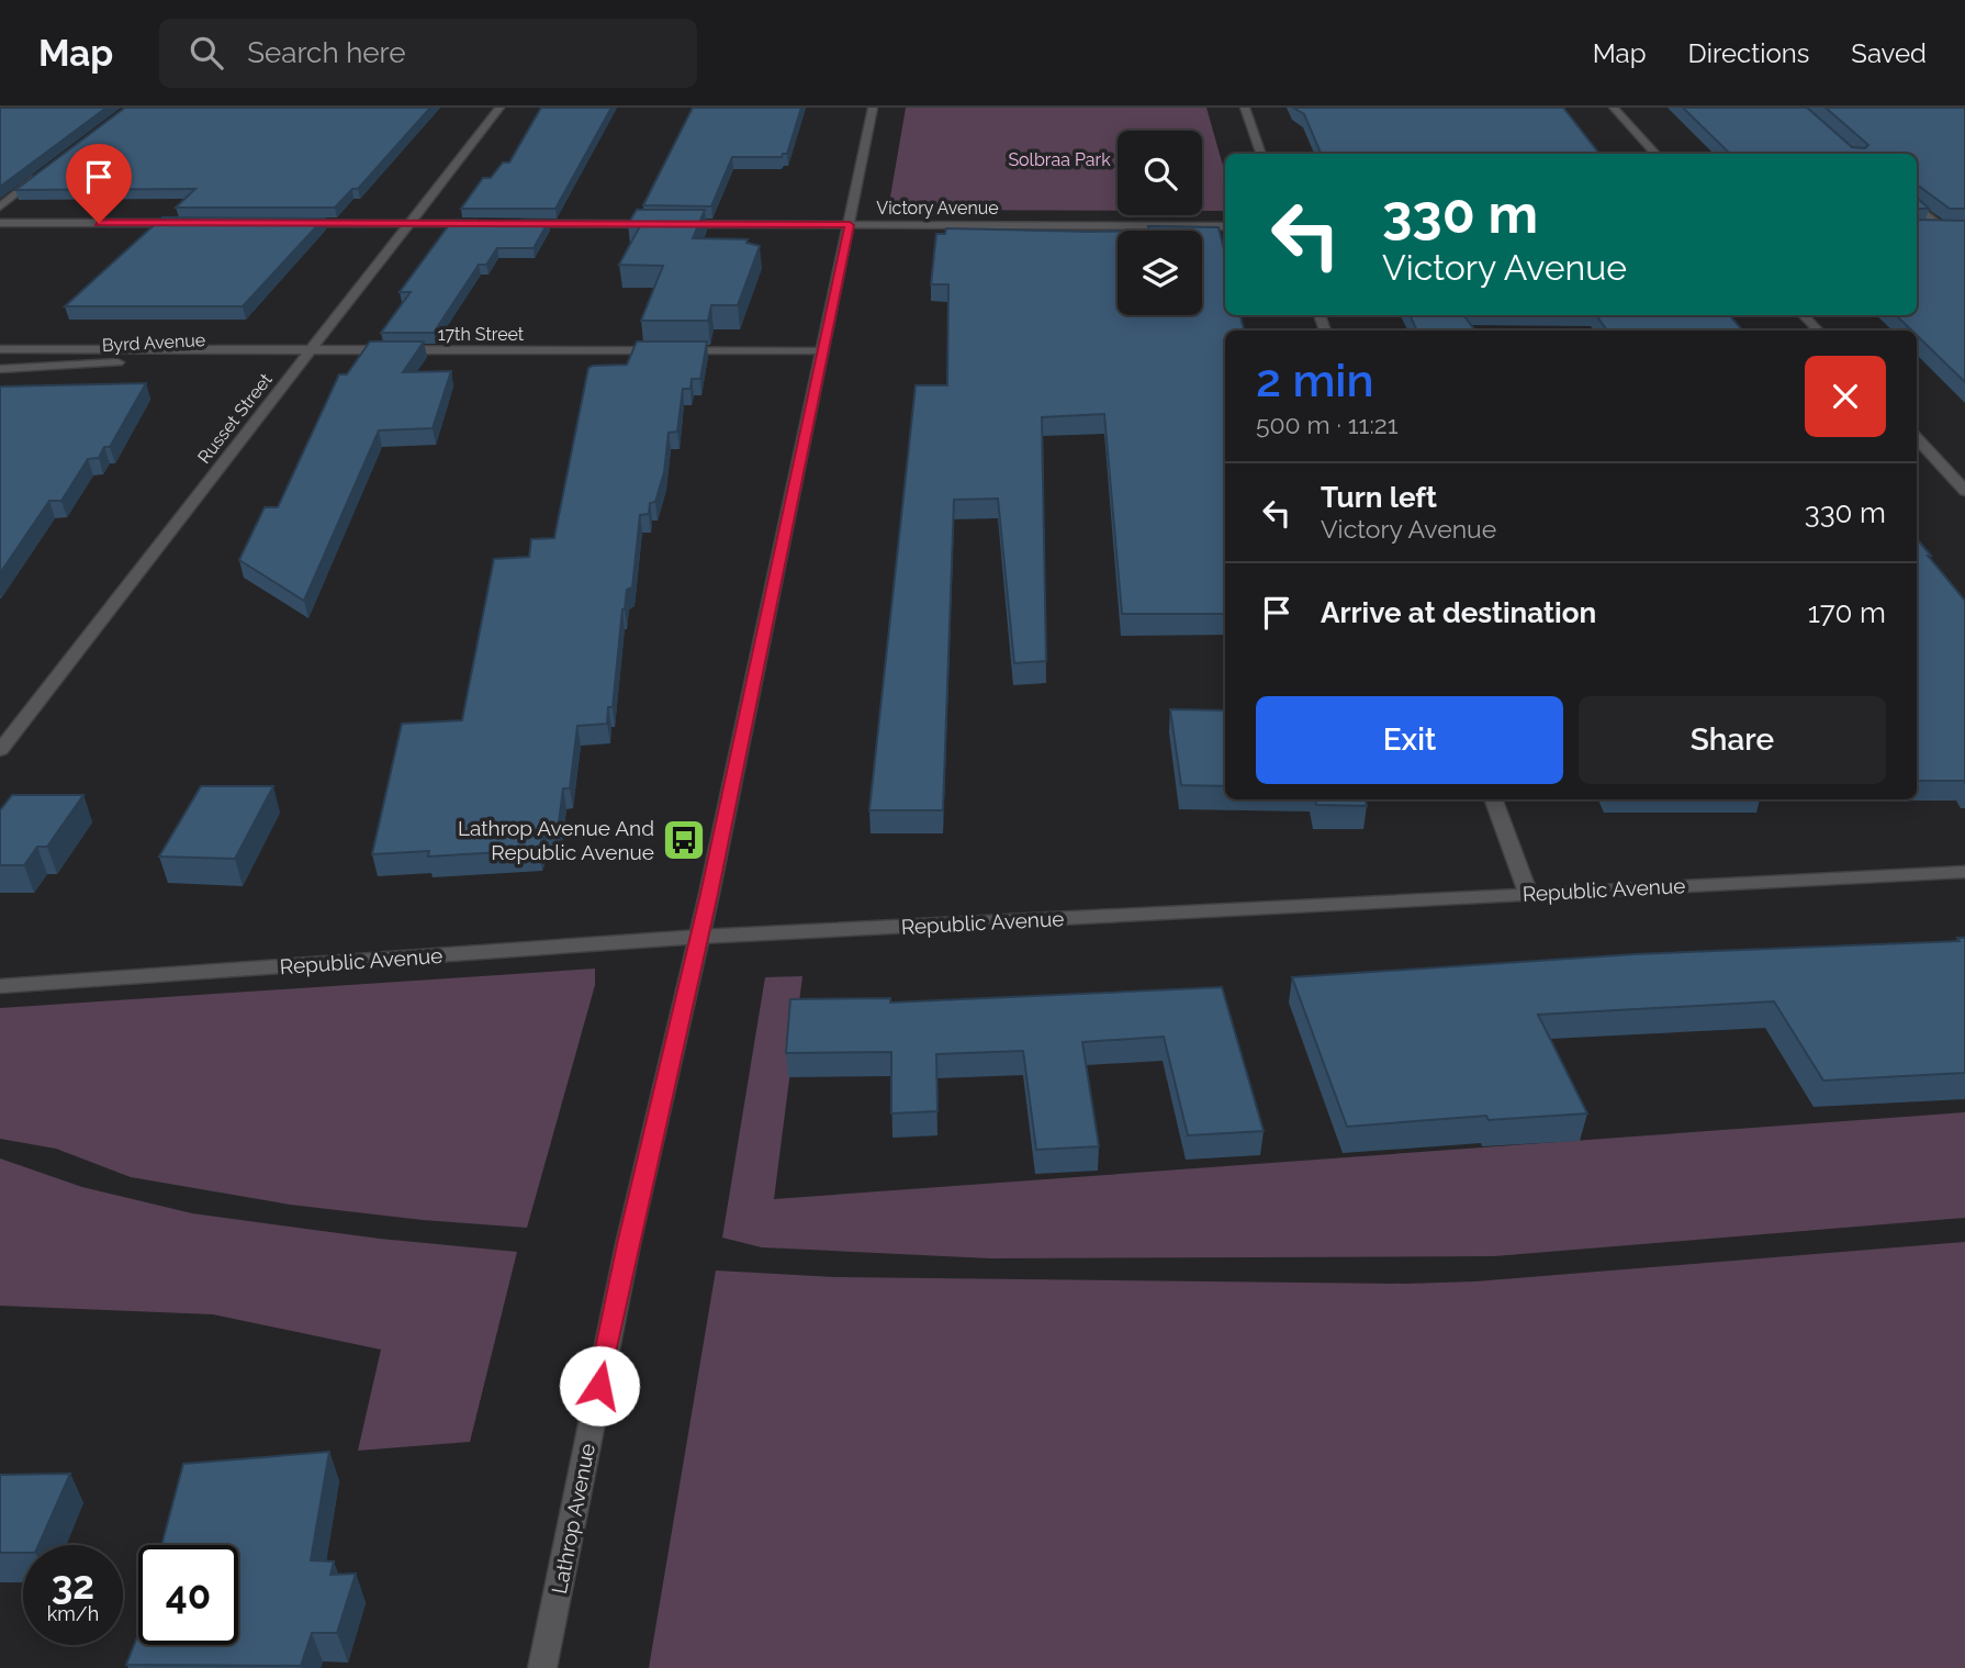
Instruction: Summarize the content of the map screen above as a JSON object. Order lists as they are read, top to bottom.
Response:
{
  "streets": {
    "street": [
      "Victory Avenue",
      "17th Street",
      "Byrd Avenue",
      "Russet Street",
      "Republic Avenue",
      "Lathrop Avenue"
    ]
  },
  "crossings": [
    ["Victory Avenue", "Lathrop Avenue"],
    ["17th Street", "Byrd Avenue"],
    ["17th Street", "Russet Street"],
    ["17th Street", "Lathrop Avenue"],
    ["Byrd Avenue", "Russet Street"],
    ["Republic Avenue", "Lathrop Avenue"]
  ],
  "parks": ["Solbraa Park"],
  "places": {
    "bus stop": ["Lathrop Avenue And Republic Avenue"]
  },
  "page": {
    "header": "Map",
    "search": "Search here",
    "nav": ["Map", "Directions", "Saved"],
    "turn": ["330 m", "Victory Avenue"],
    "heading": ["2 min", "500 m · 11:21"],
    "list": [
      {
        "name": "Turn left",
        "note": "Victory Avenue",
        "value": "330 m"
      },
      {
        "name": "Arrive at destination",
        "value": "170 m"
      }
    ],
    "buttons": ["Exit", "Share"],
    "speed": "32 km/h",
    "limit": "40"
  }
}
